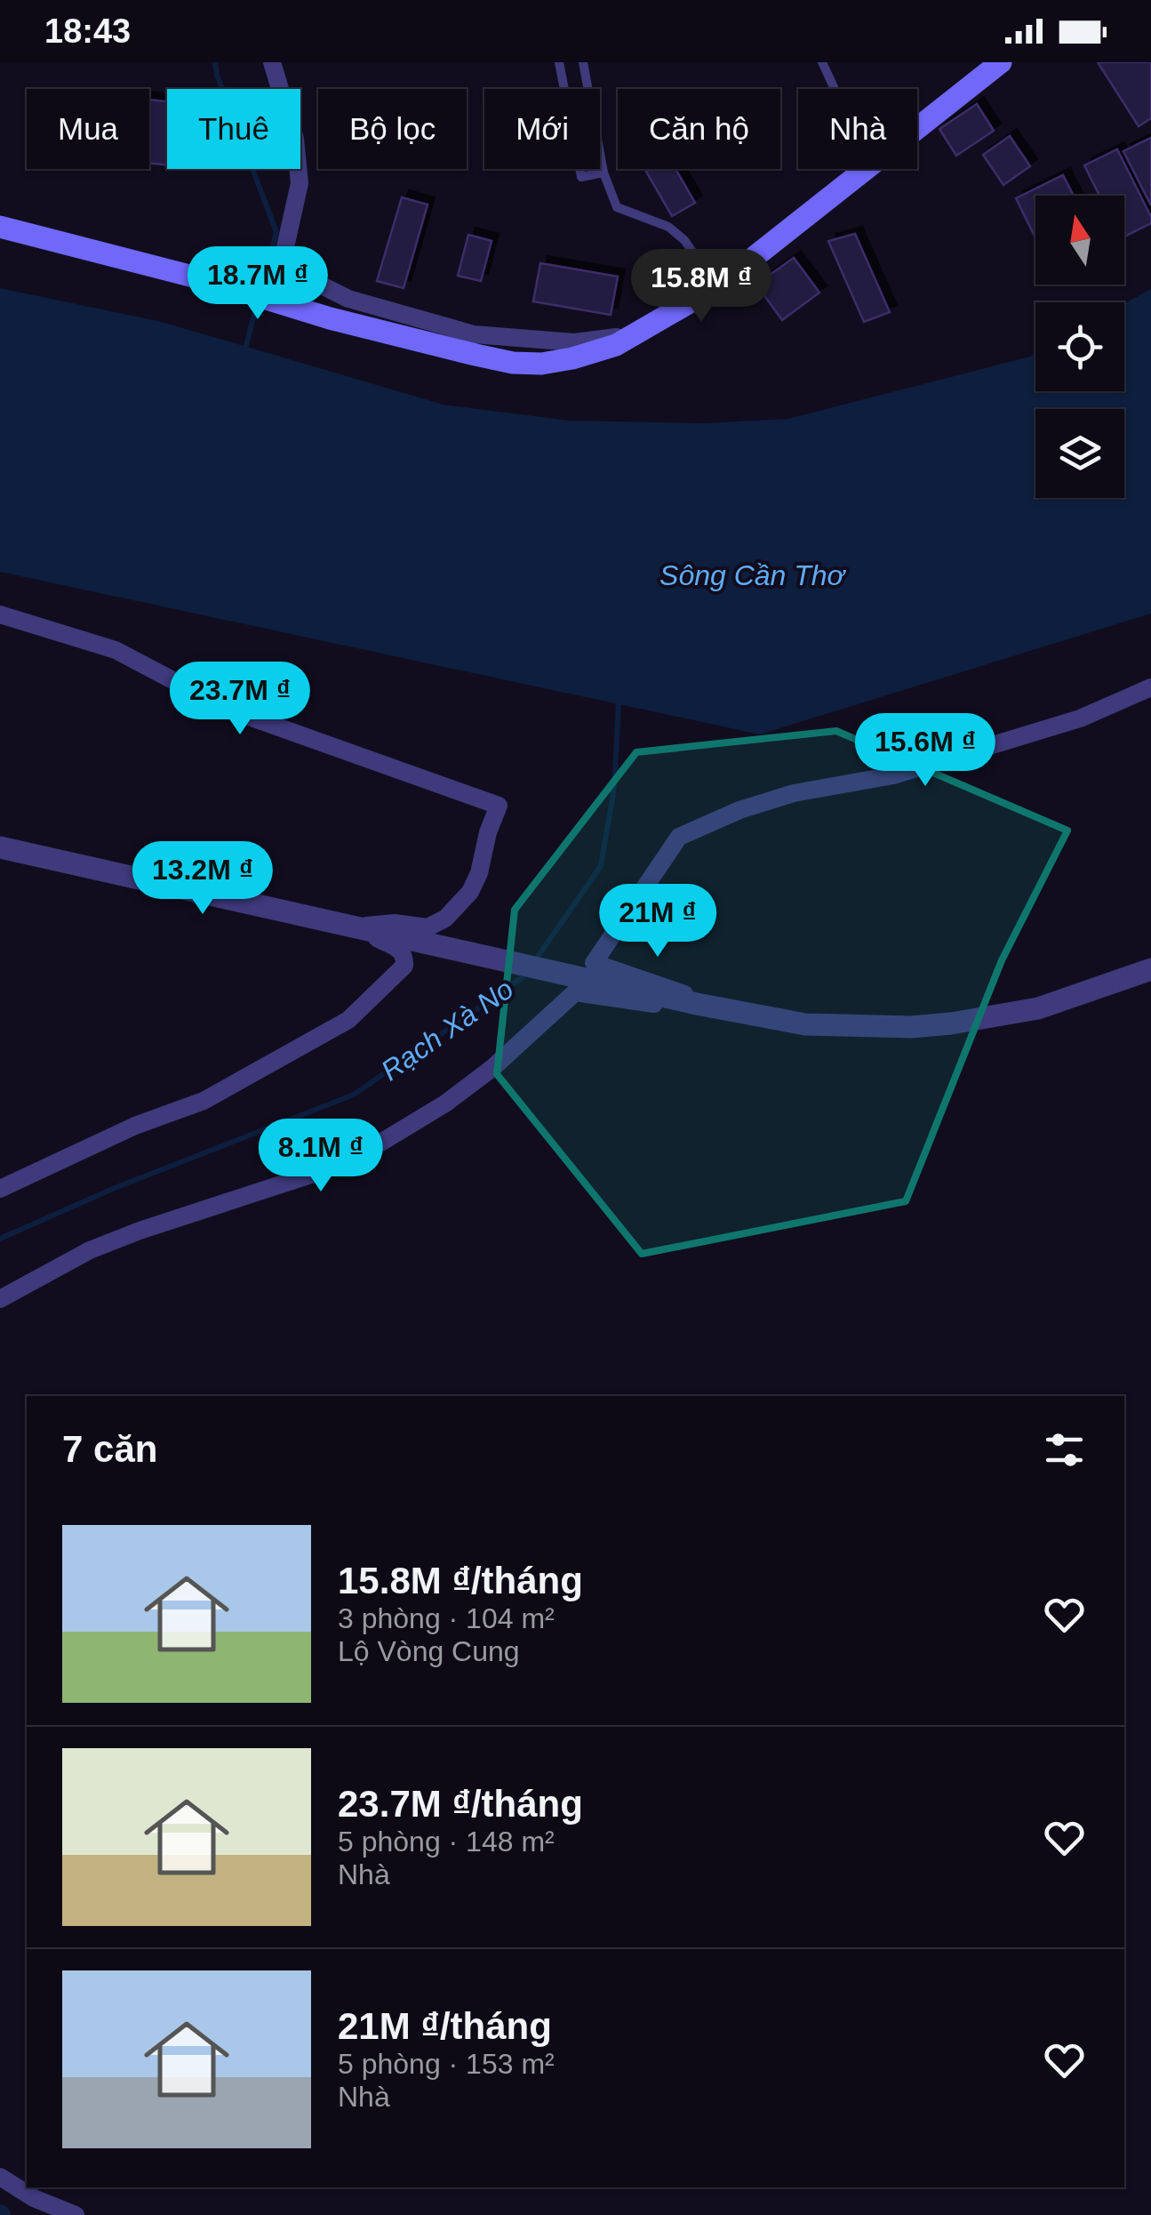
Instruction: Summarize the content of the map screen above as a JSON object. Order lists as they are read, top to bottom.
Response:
{
  "water": ["Sông Cần Thơ", "Rạch Xà No"],
  "north": "top",
  "page": {
    "status": "18:43",
    "chip": [
      "Mua",
      "Thuê",
      "Bộ lọc",
      "Mới",
      "Căn hộ",
      "Nhà"
    ],
    "price": [
      "18.7M ₫",
      "15.8M ₫",
      "23.7M ₫",
      "15.6M ₫",
      "13.2M ₫",
      "21M ₫",
      "8.1M ₫"
    ],
    "heading": "7 căn",
    "list": [
      {
        "name": "15.8M ₫/tháng",
        "note": "3 phòng · 104 m² · Lộ Vòng Cung"
      },
      {
        "name": "23.7M ₫/tháng",
        "note": "5 phòng · 148 m² · Nhà"
      },
      {
        "name": "21M ₫/tháng",
        "note": "5 phòng · 153 m² · Nhà"
      }
    ]
  }
}
